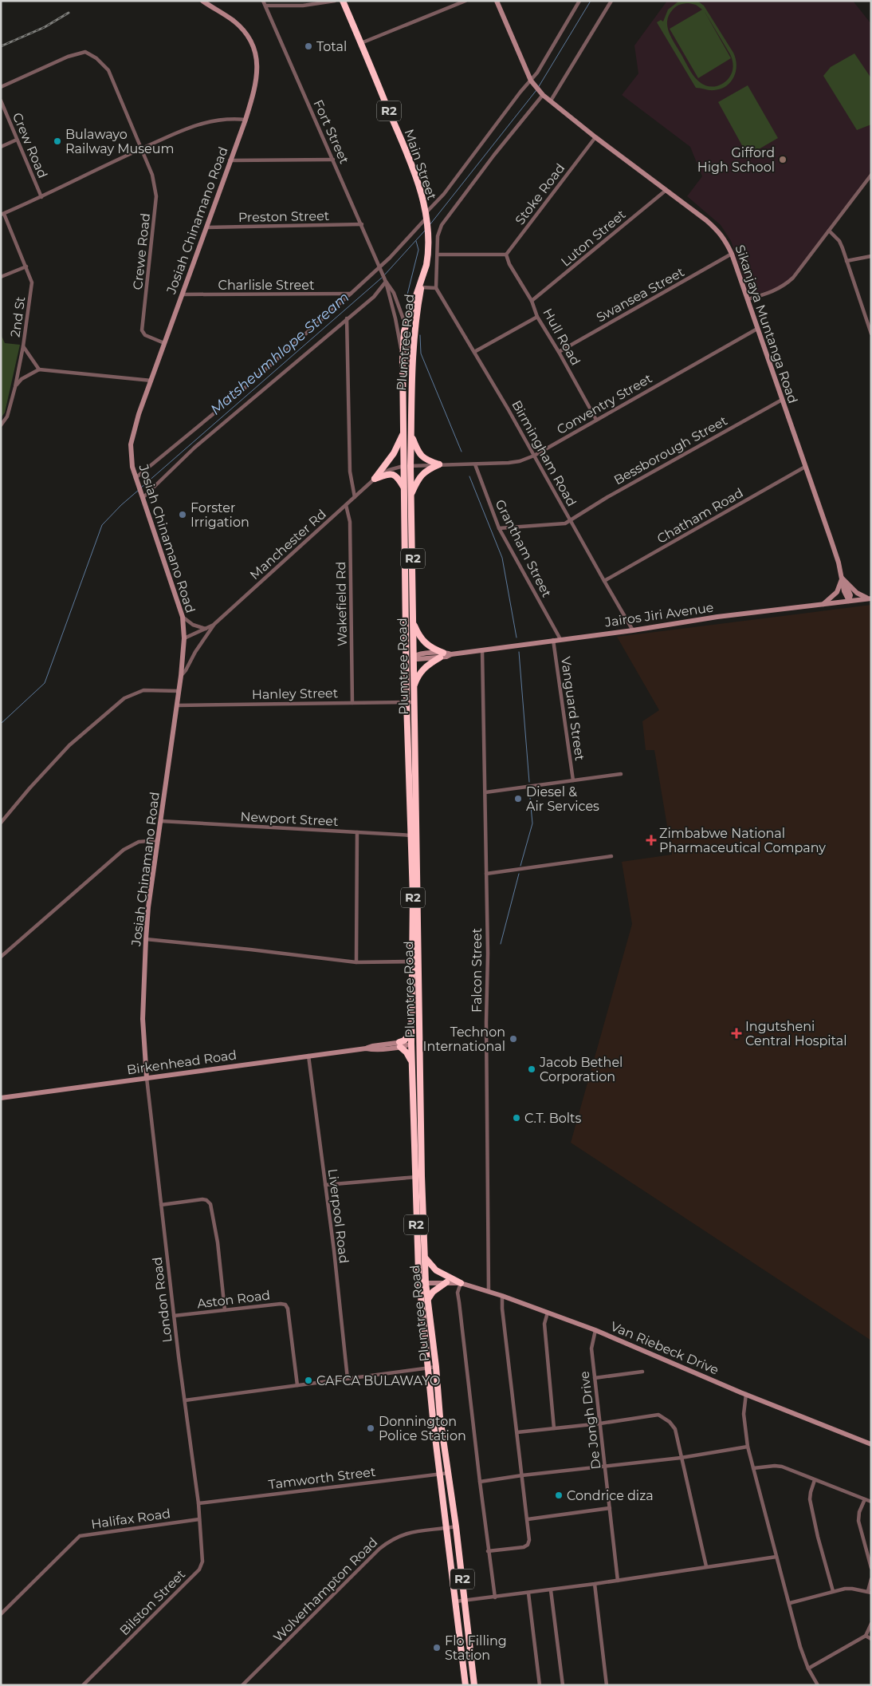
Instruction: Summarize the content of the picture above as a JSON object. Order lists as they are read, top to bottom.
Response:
{
  "streets": {
    "highway": ["R2", "Main Street", "Plumtree Road"],
    "street": [
      "Fort Street",
      "Crew Road",
      "Stoke Road",
      "Preston Street",
      "Josiah Chinamano Road",
      "Luton Street",
      "Crewe Road",
      "Charlisle Street",
      "Swansea Street",
      "2nd St",
      "Sikanjaya Muntanga Road",
      "Hull Road",
      "Conventry Street",
      "Bessborough Street",
      "Birmingham Road",
      "Chatham Road",
      "Manchester Rd",
      "Grantham Street",
      "Wakefield Rd",
      "Jairos Jiri Avenue",
      "Hanley Street",
      "Vanguard Street",
      "Newport Street",
      "Falcon Street",
      "Birkenhead Road",
      "Liverpool Road",
      "Aston Road",
      "London Road",
      "Van Riebeck Drive",
      "De Jongh Drive",
      "Tamworth Street",
      "Halifax Road",
      "Wolverhampton Road",
      "Bilston Street"
    ]
  },
  "crossings": [
    ["Fort Street", "Preston Street"],
    ["Main Street", "Plumtree Road"],
    ["Stoke Road", "Sikanjaya Muntanga Road"],
    ["Stoke Road", "Hull Road"],
    ["Preston Street", "Josiah Chinamano Road"],
    ["Josiah Chinamano Road", "Crewe Road"],
    ["Josiah Chinamano Road", "Charlisle Street"],
    ["Josiah Chinamano Road", "Hanley Street"],
    ["Josiah Chinamano Road", "Newport Street"],
    ["Josiah Chinamano Road", "Birkenhead Road"],
    ["Josiah Chinamano Road", "London Road"],
    ["Luton Street", "Sikanjaya Muntanga Road"],
    ["Luton Street", "Hull Road"],
    ["Swansea Street", "Sikanjaya Muntanga Road"],
    ["Swansea Street", "Hull Road"],
    ["Sikanjaya Muntanga Road", "Conventry Street"],
    ["Sikanjaya Muntanga Road", "Bessborough Street"],
    ["Sikanjaya Muntanga Road", "Chatham Road"],
    ["Sikanjaya Muntanga Road", "Jairos Jiri Avenue"],
    ["Hull Road", "Conventry Street"],
    ["Plumtree Road", "Conventry Street"],
    ["Plumtree Road", "Hanley Street"],
    ["Plumtree Road", "Newport Street"],
    ["Plumtree Road", "Birkenhead Road"],
    ["Plumtree Road", "Van Riebeck Drive"],
    ["Plumtree Road", "Tamworth Street"],
    ["Plumtree Road", "Wolverhampton Road"],
    ["Conventry Street", "Birmingham Road"],
    ["Conventry Street", "Manchester Rd"],
    ["Conventry Street", "Grantham Street"],
    ["Bessborough Street", "Birmingham Road"],
    ["Birmingham Road", "Chatham Road"],
    ["Birmingham Road", "Jairos Jiri Avenue"],
    ["Manchester Rd", "Wakefield Rd"],
    ["Grantham Street", "Jairos Jiri Avenue"],
    ["Wakefield Rd", "Hanley Street"],
    ["Jairos Jiri Avenue", "Vanguard Street"],
    ["Jairos Jiri Avenue", "Falcon Street"],
    ["Falcon Street", "Van Riebeck Drive"],
    ["Birkenhead Road", "Liverpool Road"],
    ["Birkenhead Road", "London Road"],
    ["Aston Road", "London Road"],
    ["London Road", "Tamworth Street"],
    ["London Road", "Halifax Road"],
    ["London Road", "Bilston Street"],
    ["Van Riebeck Drive", "De Jongh Drive"],
    ["Halifax Road", "Bilston Street"]
  ],
  "water": ["Matsheumhlope Stream"],
  "places": {
    "other": [
      "Total",
      "Bulawayo Railway Museum",
      "Gifford High School",
      "Forster Irrigation",
      "Diesel & Air Services",
      "Technon International",
      "Jacob Bethel Corporation",
      "C.T. Bolts",
      "CAFCA BULAWAYO",
      "Donnington Police Station",
      "Condrice diza",
      "Flo Filling Station"
    ],
    "health": ["Zimbabwe National Pharmaceutical Company", "Ingutsheni Central Hospital"]
  }
}
